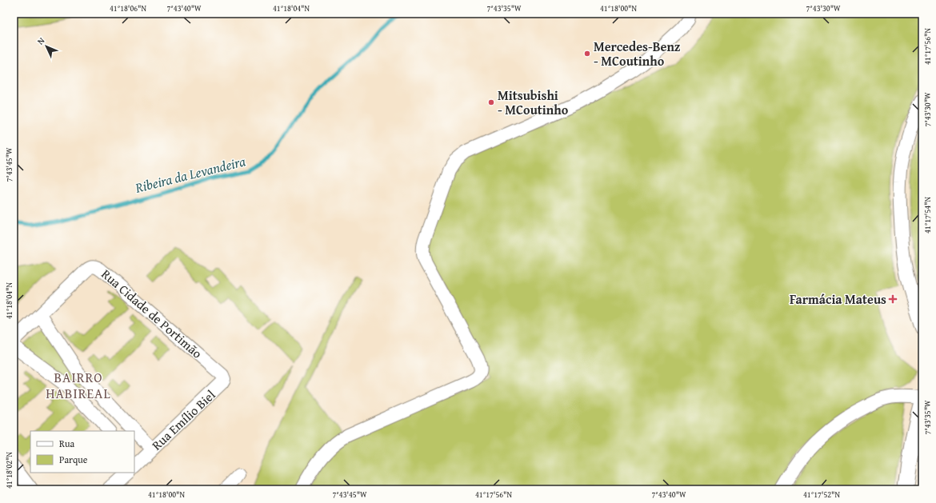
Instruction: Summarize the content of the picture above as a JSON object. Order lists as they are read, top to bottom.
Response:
{
  "streets": {
    "street": ["Rua Cidade de Portimão", "Rua Emílio Biel"]
  },
  "crossings": [
    ["Rua Cidade de Portimão", "Rua Emílio Biel"]
  ],
  "districts": ["BAIRRO HABIREAL"],
  "water": ["Ribeira da Levandeira"],
  "places": {
    "other": ["Mercedes-Benz - MCoutinho", "Mitsubishi - MCoutinho"],
    "health": ["Farmácia Mateus"]
  },
  "legend": ["Rua", "Parque"],
  "north": "top left",
  "coordinates": [
    "41°18'06\"N",
    "7°43'40\"W",
    "41°18'04\"N",
    "7°43'35\"W",
    "41°18'00\"N",
    "7°43'30\"W",
    "41°17'56\"N",
    "7°43'45\"W",
    "41°17'54\"N",
    "41°18'02\"N",
    "41°17'52\"N"
  ]
}
